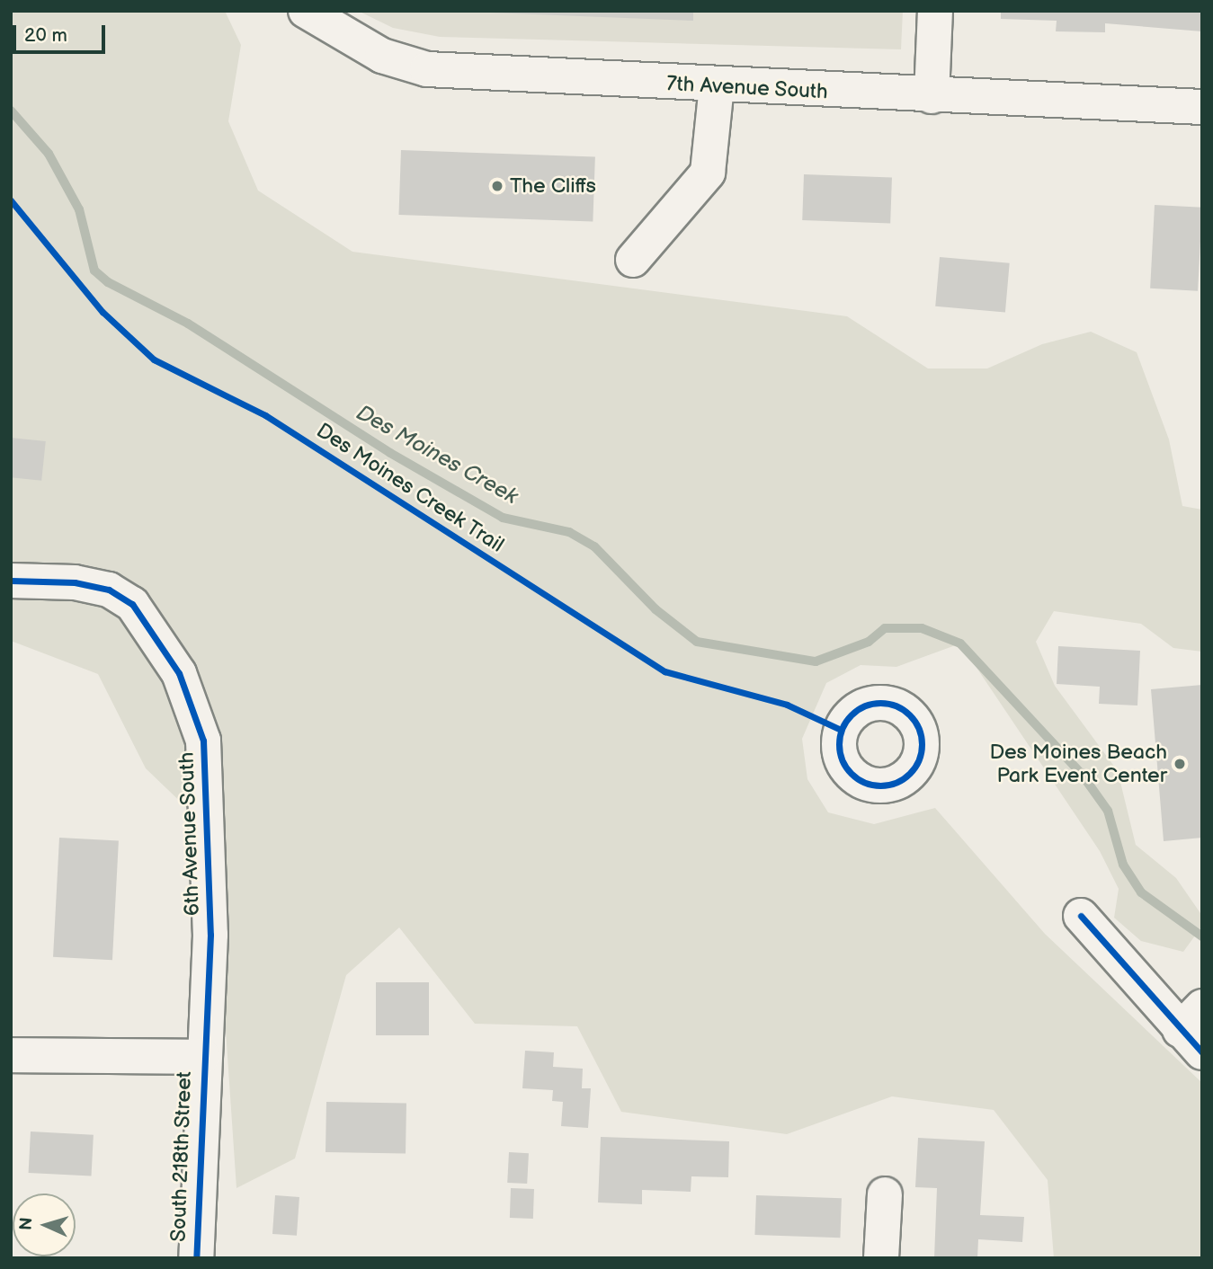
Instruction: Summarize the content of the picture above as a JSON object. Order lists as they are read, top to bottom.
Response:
{
  "streets": {
    "street": ["7th Avenue South", "6th Avenue South", "South 218th Street"],
    "cycle path": ["Des Moines Creek Trail"]
  },
  "crossings": [
    ["6th Avenue South", "South 218th Street"]
  ],
  "water": ["Des Moines Creek"],
  "places": ["The Cliffs", "Des Moines Beach Park Event Center"],
  "scale_bar": "20 m",
  "north": "left"
}
